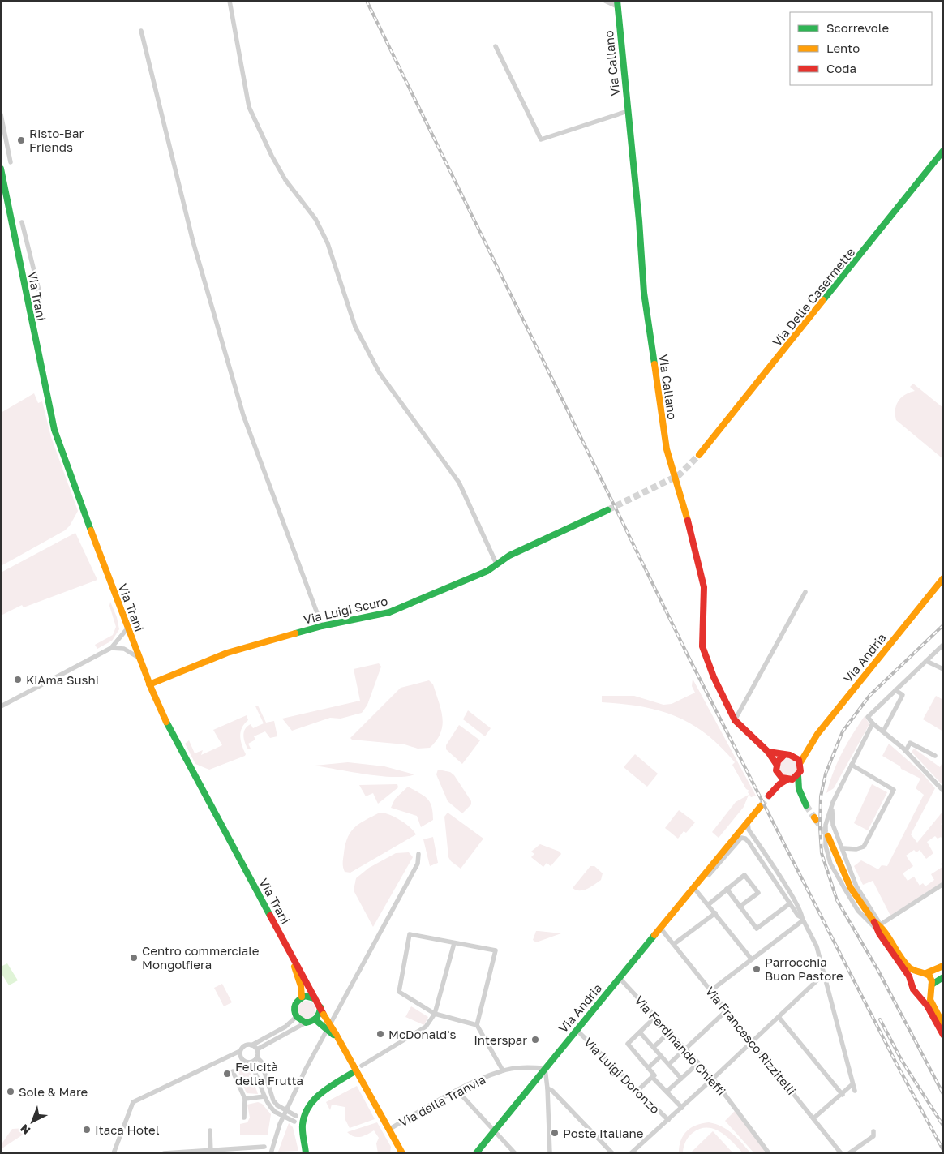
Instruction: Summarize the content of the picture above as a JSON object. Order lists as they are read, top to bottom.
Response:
{
  "streets": {
    "main road": [
      "Via Callano",
      "Via Trani",
      "Via Delle Casermette",
      "Via Luigi Scuro",
      "Via Andria"
    ],
    "street": [
      "Via Francesco Rizzitelli",
      "Via Ferdinando Chieffi",
      "Via Luigi Doronzo",
      "Via della Tranvia"
    ]
  },
  "crossings": [
    ["Via Callano", "Via Andria"],
    ["Via Trani", "Via Luigi Scuro"],
    ["Via Trani", "Via della Tranvia"],
    ["Via Andria", "Via Francesco Rizzitelli"],
    ["Via Andria", "Via Ferdinando Chieffi"],
    ["Via Andria", "Via Luigi Doronzo"],
    ["Via Andria", "Via della Tranvia"]
  ],
  "places": [
    "Risto-Bar Friends",
    "KiAma Sushi",
    "Centro commerciale Mongolfiera",
    "Parrocchia Buon Pastore",
    "McDonald's",
    "Interspar",
    "Felicità della Frutta",
    "Sole & Mare",
    "Itaca Hotel",
    "Poste Italiane"
  ],
  "legend": ["Scorrevole", "Lento", "Coda"],
  "north": "bottom left"
}
